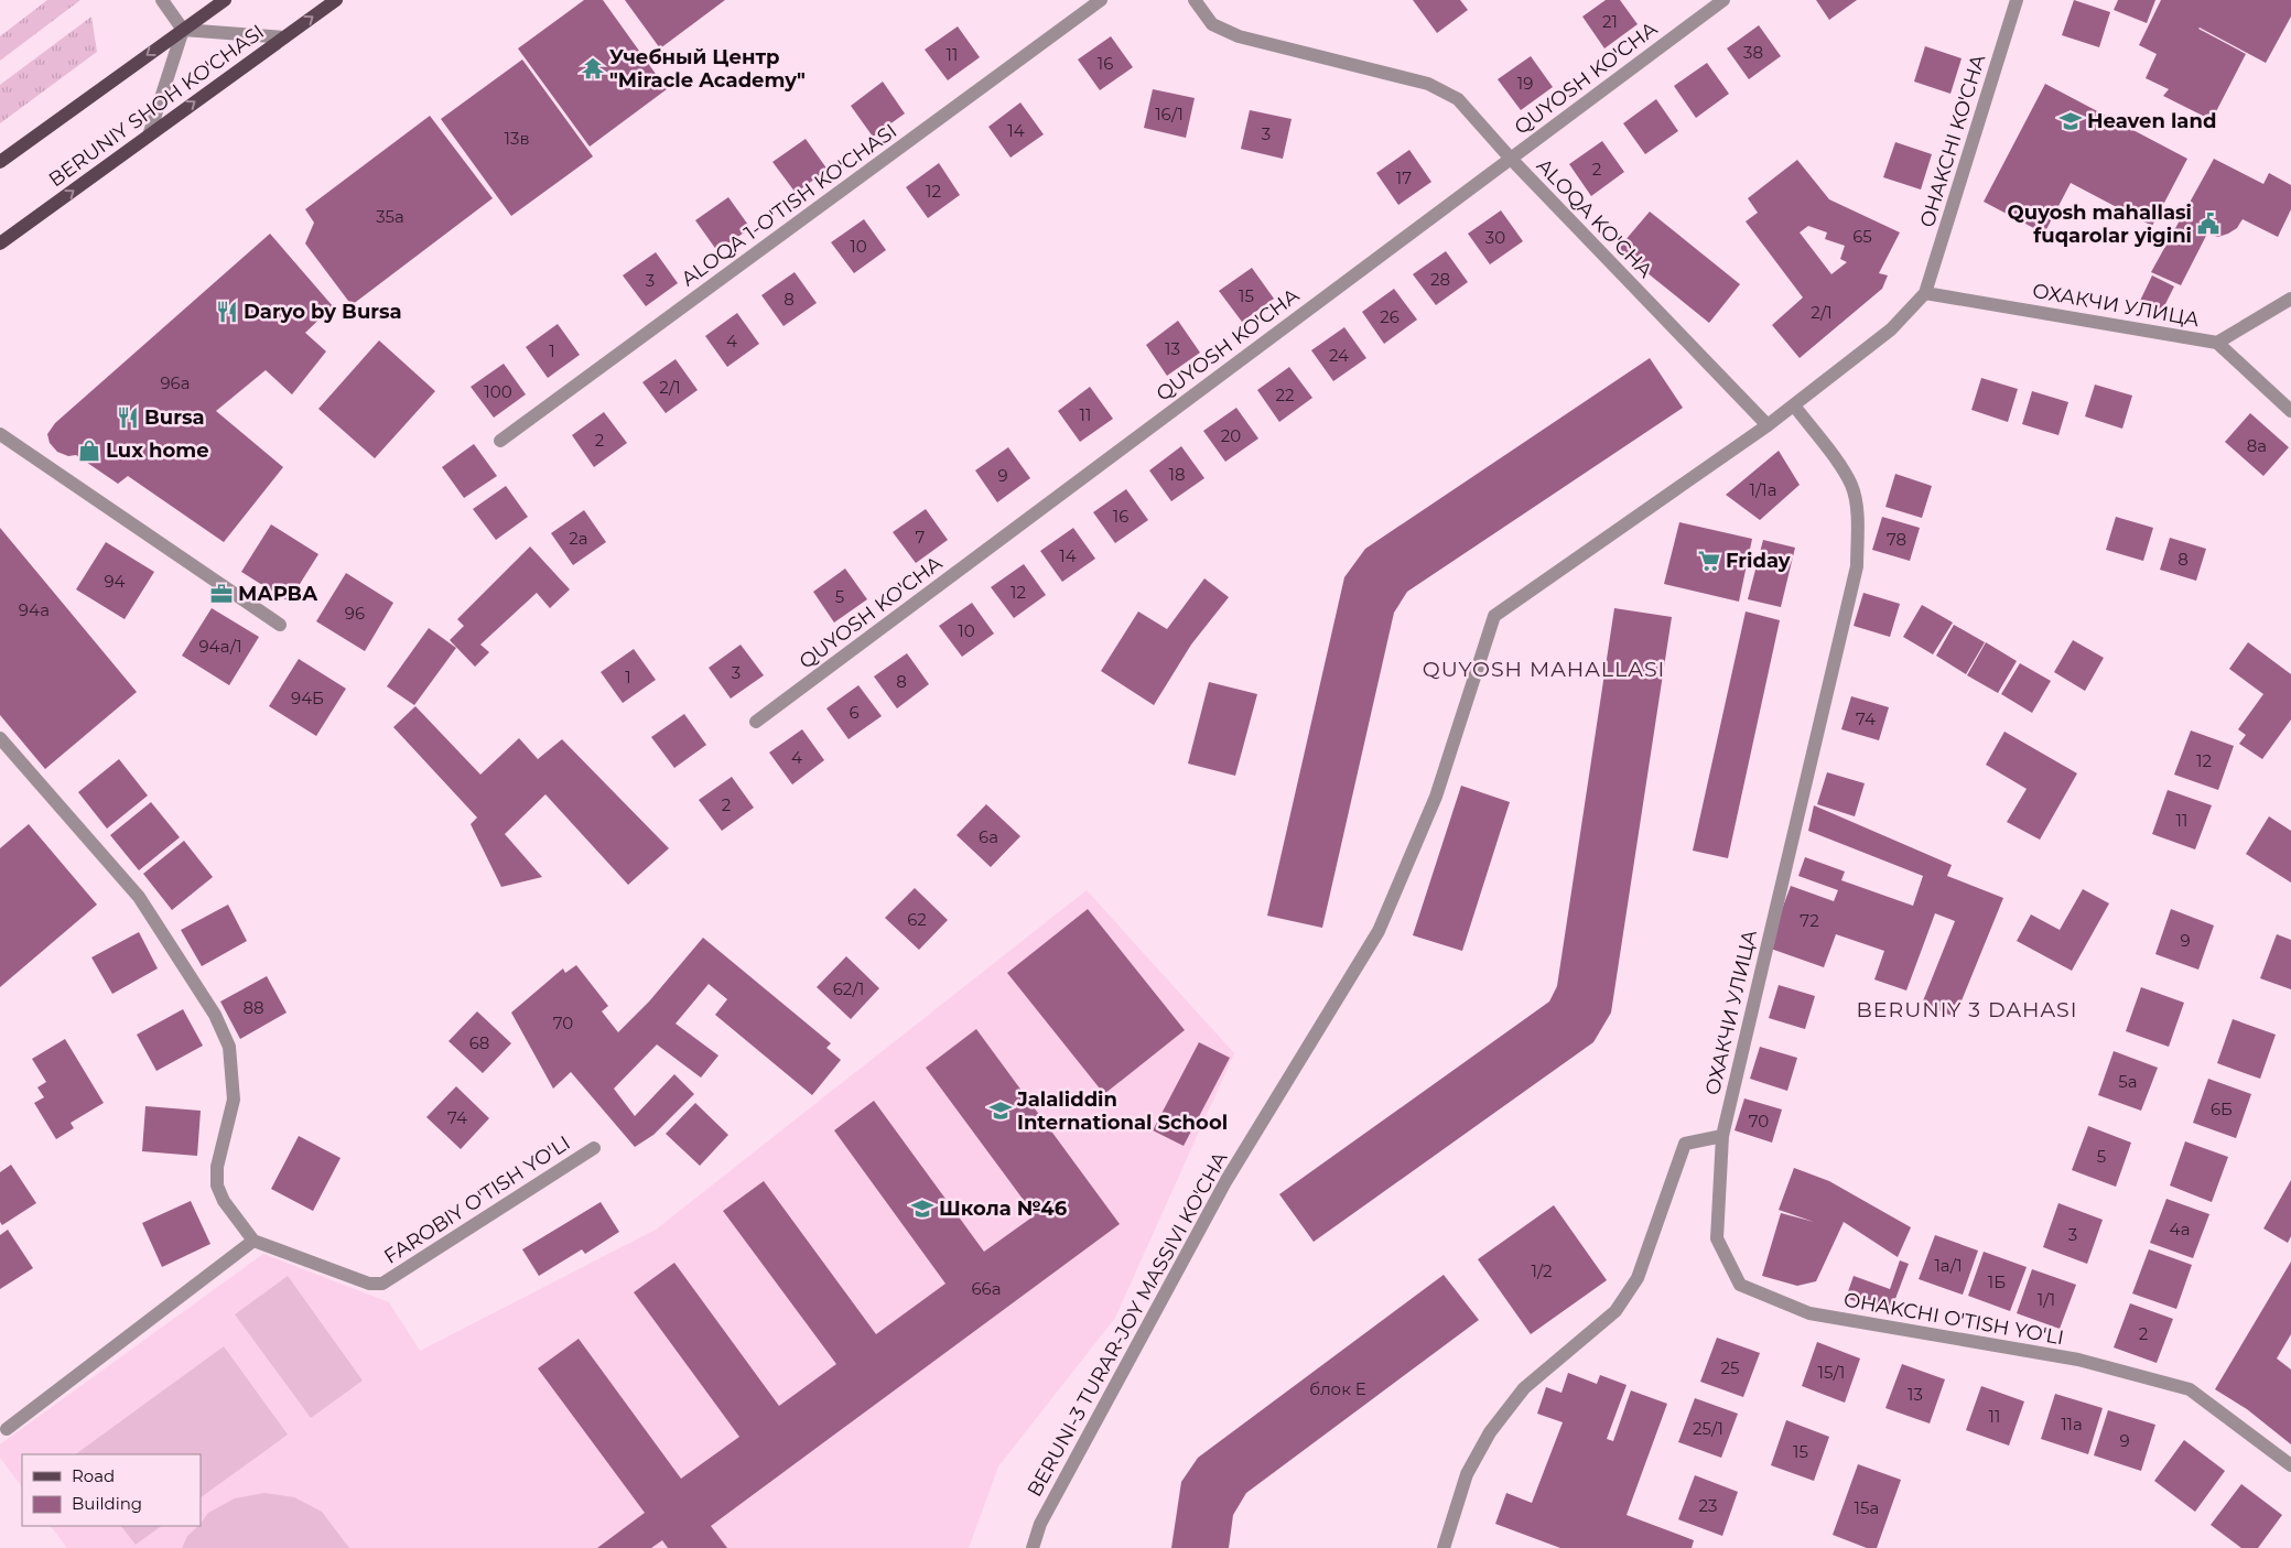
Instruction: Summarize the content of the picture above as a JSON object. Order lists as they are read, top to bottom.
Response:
{
  "streets": {
    "main road": ["BERUNIY SHOH KO'CHASI"],
    "street": [
      "QUYOSH KO'CHA",
      "OHAKCHI KO'CHA",
      "ALOQA 1-O'TISH KO'CHASI",
      "ALOQA KO'CHA",
      "ОХАКЧИ УЛИЦА",
      "FAROBIY O'TISH YO'LI",
      "OHAKCHI O'TISH YO'LI",
      "BERUNI-3 TURAR-JOY MASSIVI KO'CHA"
    ]
  },
  "crossings": [
    ["QUYOSH KO'CHA", "ALOQA KO'CHA"],
    ["OHAKCHI KO'CHA", "ОХАКЧИ УЛИЦА"],
    ["ALOQA KO'CHA", "BERUNI-3 TURAR-JOY MASSIVI KO'CHA"],
    ["ОХАКЧИ УЛИЦА", "OHAKCHI O'TISH YO'LI"]
  ],
  "districts": ["QUYOSH MAHALLASI", "BERUNIY 3 DAHASI"],
  "places": {
    "temple": ["Учебный Центр \"Miracle Academy\""],
    "school or university": ["Heaven land", "Jalaliddin International School", "Школа №46"],
    "public building": ["Quyosh mahallasi fuqarolar yigini"],
    "restaurant": ["Daryo by Bursa", "Bursa"],
    "shop": ["Lux home"],
    "supermarket": ["Friday"],
    "office": ["МАРВА"]
  },
  "house_numbers": [
    "21",
    "38",
    "11",
    "16",
    "19",
    "16/1",
    "14",
    "3",
    "13в",
    "2",
    "17",
    "12",
    "35a",
    "65",
    "30",
    "10",
    "28",
    "3",
    "15",
    "8",
    "2/1",
    "26",
    "4",
    "13",
    "1",
    "24",
    "96a",
    "2/1",
    "100",
    "22",
    "11",
    "20",
    "2",
    "8a",
    "18",
    "9",
    "1/1а",
    "16",
    "7",
    "2a",
    "78",
    "14",
    "8",
    "94",
    "12",
    "5",
    "94a",
    "96",
    "10",
    "94a/1",
    "3",
    "1",
    "8",
    "94Б",
    "6",
    "74",
    "4",
    "12",
    "2",
    "11",
    "6a",
    "62",
    "72",
    "9",
    "62/1",
    "88",
    "70",
    "68",
    "5a",
    "6Б",
    "74",
    "70",
    "5",
    "4а",
    "3",
    "1a/1",
    "1/2",
    "1Б",
    "66a",
    "1/1",
    "2",
    "25",
    "15/1",
    "блок Е",
    "13",
    "11",
    "11a",
    "25/1",
    "9",
    "15",
    "23",
    "15a"
  ],
  "legend": ["Road", "Building"]
}
